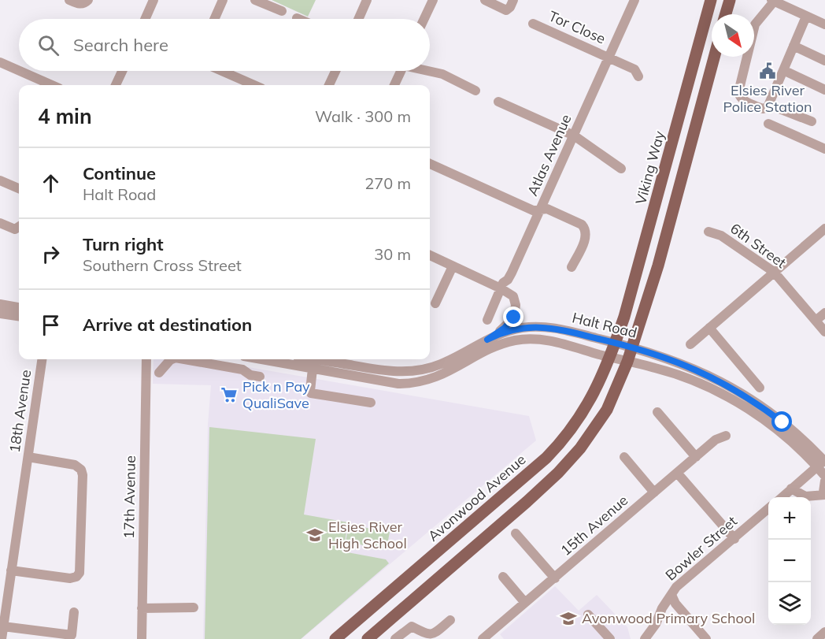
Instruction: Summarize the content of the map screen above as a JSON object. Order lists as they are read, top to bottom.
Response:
{
  "streets": {
    "main road": ["Viking Way", "Avonwood Avenue"],
    "street": [
      "Tor Close",
      "Atlas Avenue",
      "6th Street",
      "Halt Road",
      "18th Avenue",
      "17th Avenue",
      "15th Avenue",
      "Bowler Street"
    ]
  },
  "crossings": [
    ["Tor Close", "Atlas Avenue"],
    ["Viking Way", "Halt Road"],
    ["Viking Way", "Avonwood Avenue"],
    ["Halt Road", "Avonwood Avenue"]
  ],
  "places": {
    "public building": ["Elsies River Police Station"],
    "supermarket": ["Pick n Pay QualiSave"],
    "school or university": ["Elsies River High School", "Avonwood Primary School"]
  },
  "north": "bottom right",
  "page": {
    "search": "Search here",
    "heading": ["4 min", "Walk · 300 m"],
    "list": [
      ["Continue", "Halt Road", "270 m"],
      ["Turn right", "Southern Cross Street", "30 m"],
      "Arrive at destination"
    ],
    "map_buttons": ["+", "−"]
  }
}
